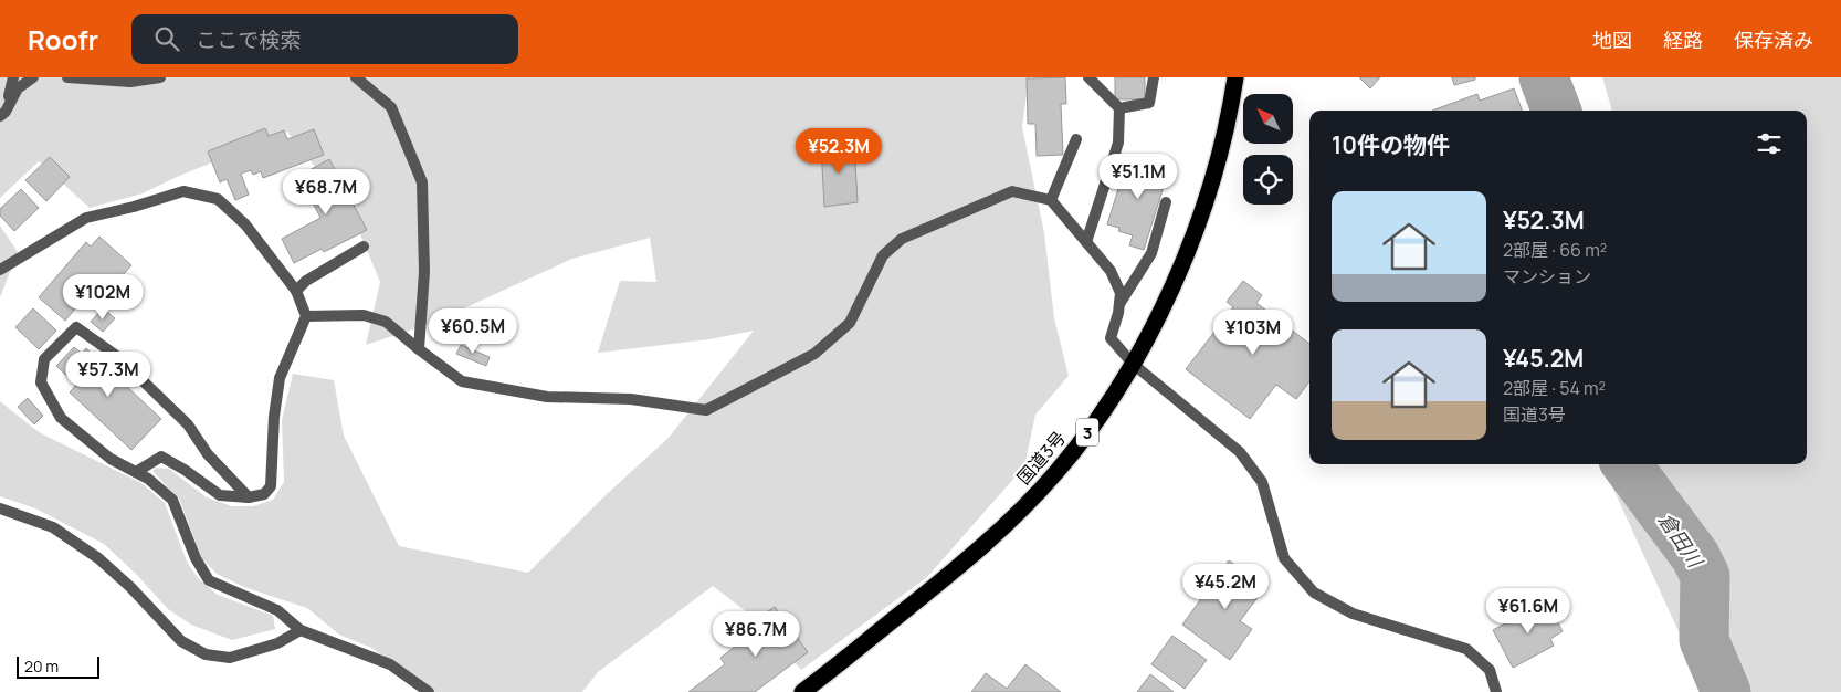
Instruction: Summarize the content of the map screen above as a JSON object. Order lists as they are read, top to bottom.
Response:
{
  "streets": {
    "highway": ["3", "国道3号"]
  },
  "water": ["倉田川"],
  "scale_bar": "20 m",
  "north": "top left",
  "page": {
    "header": "Roofr",
    "search": "ここで検索",
    "nav": ["地図", "経路", "保存済み"],
    "heading": "10件の物件",
    "price": [
      "¥52.3M",
      "¥51.1M",
      "¥68.7M",
      "¥102M",
      "¥60.5M",
      "¥103M",
      "¥57.3M",
      "¥45.2M",
      "¥61.6M",
      "¥86.7M"
    ],
    "list": [
      {
        "name": "¥52.3M",
        "note": "2部屋 · 66 m² · マンション"
      },
      {
        "name": "¥45.2M",
        "note": "2部屋 · 54 m² · 国道3号"
      }
    ],
    "scale": "20 m"
  }
}
